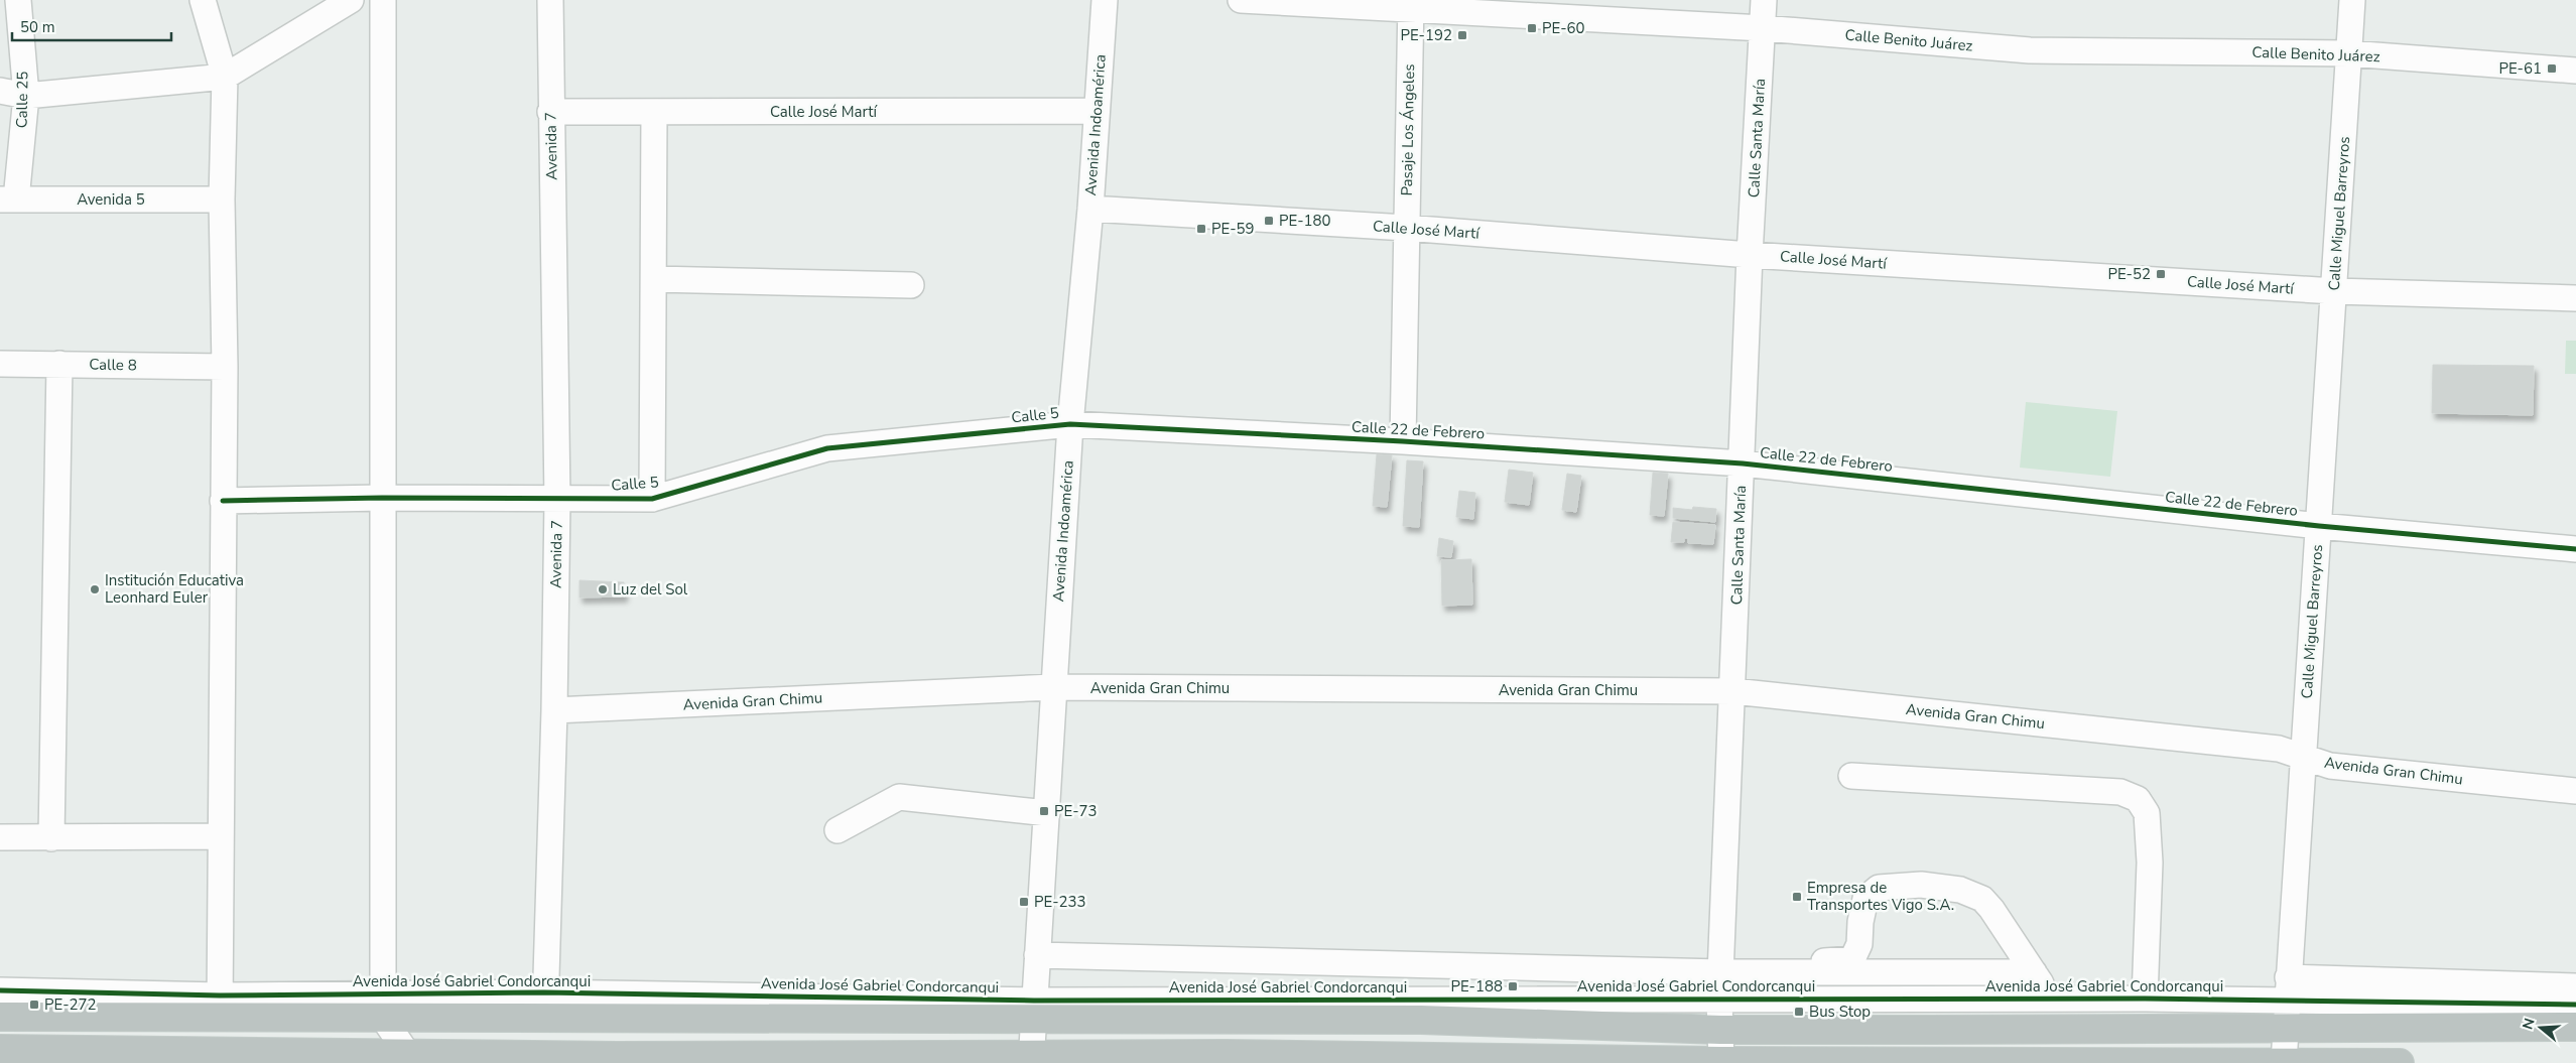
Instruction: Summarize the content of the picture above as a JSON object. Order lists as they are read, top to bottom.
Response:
{
  "streets": {
    "highway": ["Avenida José Gabriel Condorcanqui"],
    "street": [
      "Calle Benito Juárez",
      "Calle 25",
      "Calle José Martí",
      "Avenida Indoamérica",
      "Pasaje Los Ángeles",
      "Calle Santa María",
      "Avenida 7",
      "Avenida 5",
      "Calle Miguel Barreyros",
      "Calle 8",
      "Calle 5",
      "Calle 22 de Febrero",
      "Avenida Gran Chimu"
    ]
  },
  "crossings": [
    ["Calle Benito Juárez", "Pasaje Los Ángeles"],
    ["Calle Benito Juárez", "Calle Santa María"],
    ["Calle Benito Juárez", "Calle Miguel Barreyros"],
    ["Calle 25", "Avenida 5"],
    ["Calle José Martí", "Avenida Indoamérica"],
    ["Calle José Martí", "Pasaje Los Ángeles"],
    ["Calle José Martí", "Calle Santa María"],
    ["Calle José Martí", "Avenida 7"],
    ["Calle José Martí", "Calle Miguel Barreyros"],
    ["Avenida Indoamérica", "Calle 5"],
    ["Avenida Indoamérica", "Calle 22 de Febrero"],
    ["Avenida Indoamérica", "Avenida Gran Chimu"],
    ["Avenida Indoamérica", "Avenida José Gabriel Condorcanqui"],
    ["Pasaje Los Ángeles", "Calle 22 de Febrero"],
    ["Calle Santa María", "Calle 22 de Febrero"],
    ["Calle Santa María", "Avenida Gran Chimu"],
    ["Calle Santa María", "Avenida José Gabriel Condorcanqui"],
    ["Avenida 7", "Calle 5"],
    ["Avenida 7", "Avenida Gran Chimu"],
    ["Avenida 7", "Avenida José Gabriel Condorcanqui"],
    ["Calle Miguel Barreyros", "Calle 22 de Febrero"],
    ["Calle Miguel Barreyros", "Avenida Gran Chimu"],
    ["Calle Miguel Barreyros", "Avenida José Gabriel Condorcanqui"],
    ["Calle 5", "Calle 22 de Febrero"]
  ],
  "places": {
    "transit": [
      "PE-60",
      "PE-192",
      "PE-61",
      "PE-180",
      "PE-59",
      "PE-52",
      "PE-73",
      "Empresa de Transportes Vigo S.A.",
      "PE-233",
      "PE-188",
      "PE-272",
      "Bus Stop"
    ],
    "other": ["Institución Educativa Leonhard Euler", "Luz del Sol"]
  },
  "scale_bar": "50 m",
  "north": "left"
}
